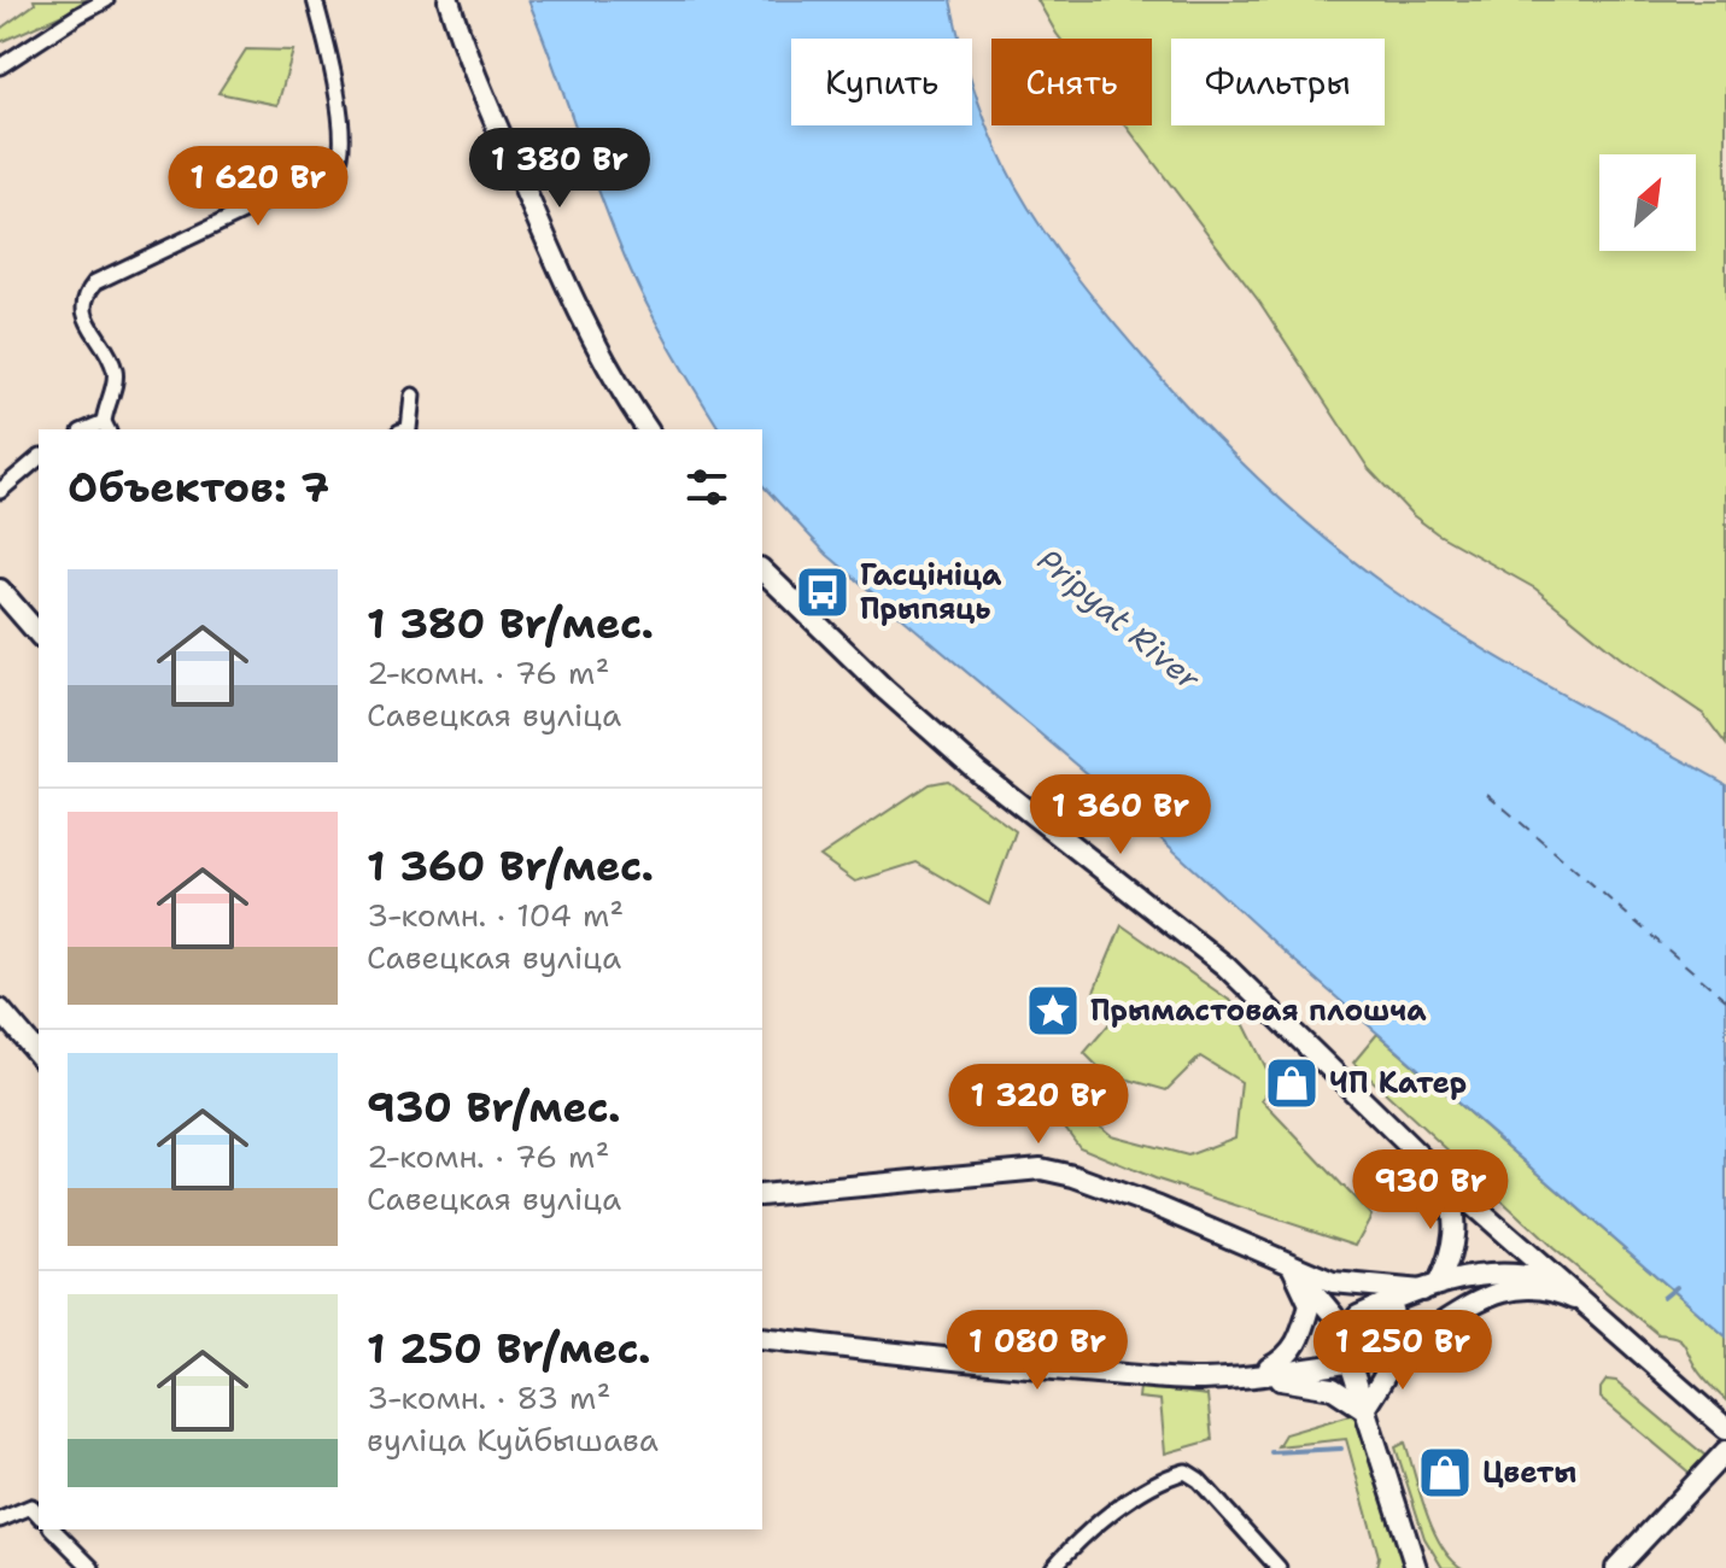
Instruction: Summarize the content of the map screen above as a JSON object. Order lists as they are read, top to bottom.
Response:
{
  "water": ["Pripyat River"],
  "places": {
    "bus stop": ["Гасцініца Прыпяць"],
    "place": ["Прымастовая плошча"],
    "shop": ["ЧП Катер", "Цветы"]
  },
  "north": "top right",
  "page": {
    "chip": ["Купить", "Снять", "Фильтры"],
    "price": [
      "1 380 Br",
      "1 620 Br",
      "1 360 Br",
      "1 320 Br",
      "930 Br",
      "1 080 Br",
      "1 250 Br"
    ],
    "heading": "Объектов: 7",
    "list": [
      {
        "name": "1 380 Br/мес.",
        "note": "2-комн. · 76 m² · Савецкая вуліца"
      },
      {
        "name": "1 360 Br/мес.",
        "note": "3-комн. · 104 m² · Савецкая вуліца"
      },
      {
        "name": "930 Br/мес.",
        "note": "2-комн. · 76 m² · Савецкая вуліца"
      },
      {
        "name": "1 250 Br/мес.",
        "note": "3-комн. · 83 m² · вуліца Куйбышава"
      }
    ]
  }
}
